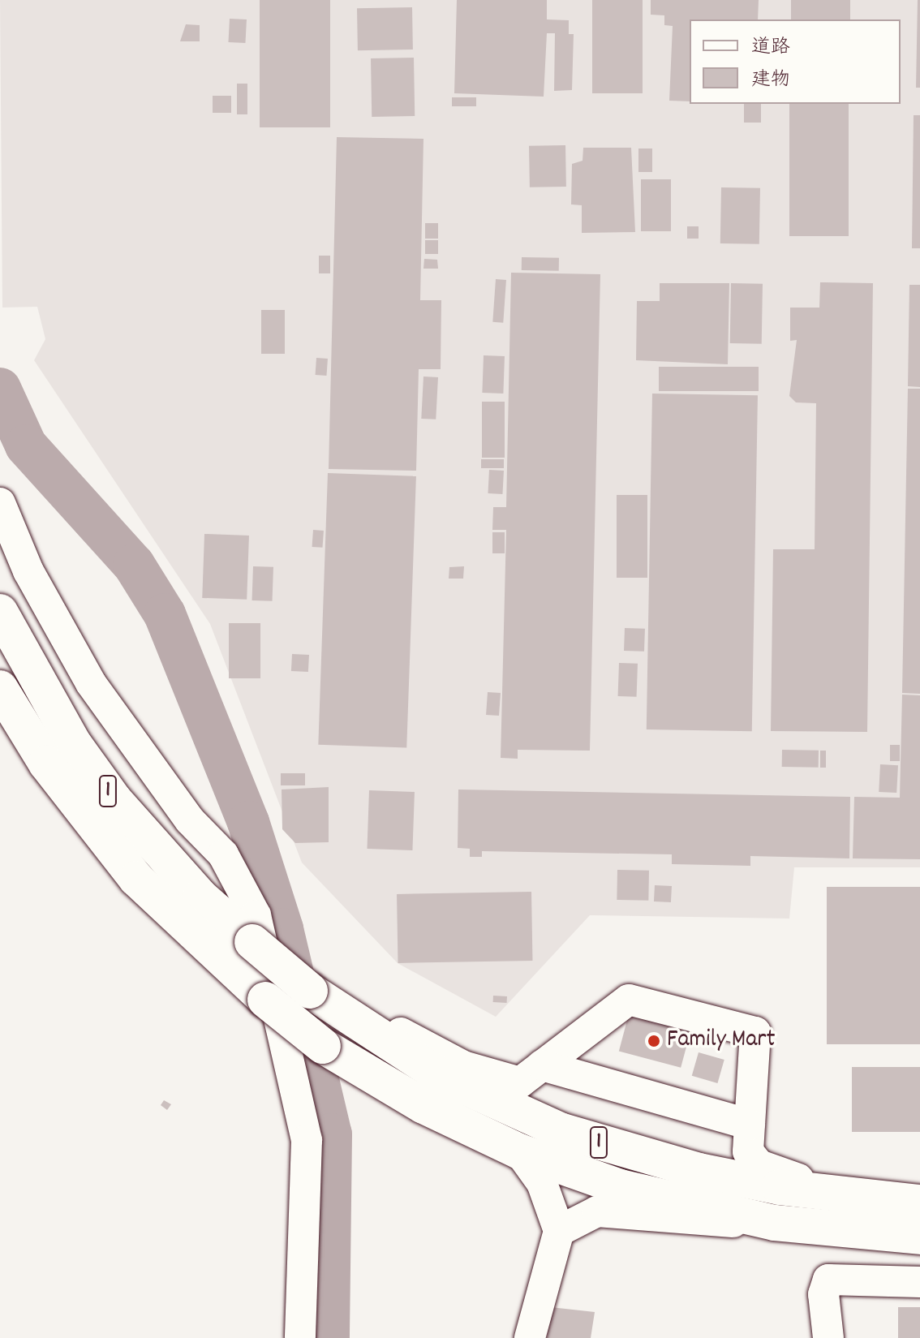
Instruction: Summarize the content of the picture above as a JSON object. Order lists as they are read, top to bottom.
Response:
{
  "streets": {
    "highway": ["1"]
  },
  "places": ["Family Mart"],
  "legend": ["道路", "建物"]
}
